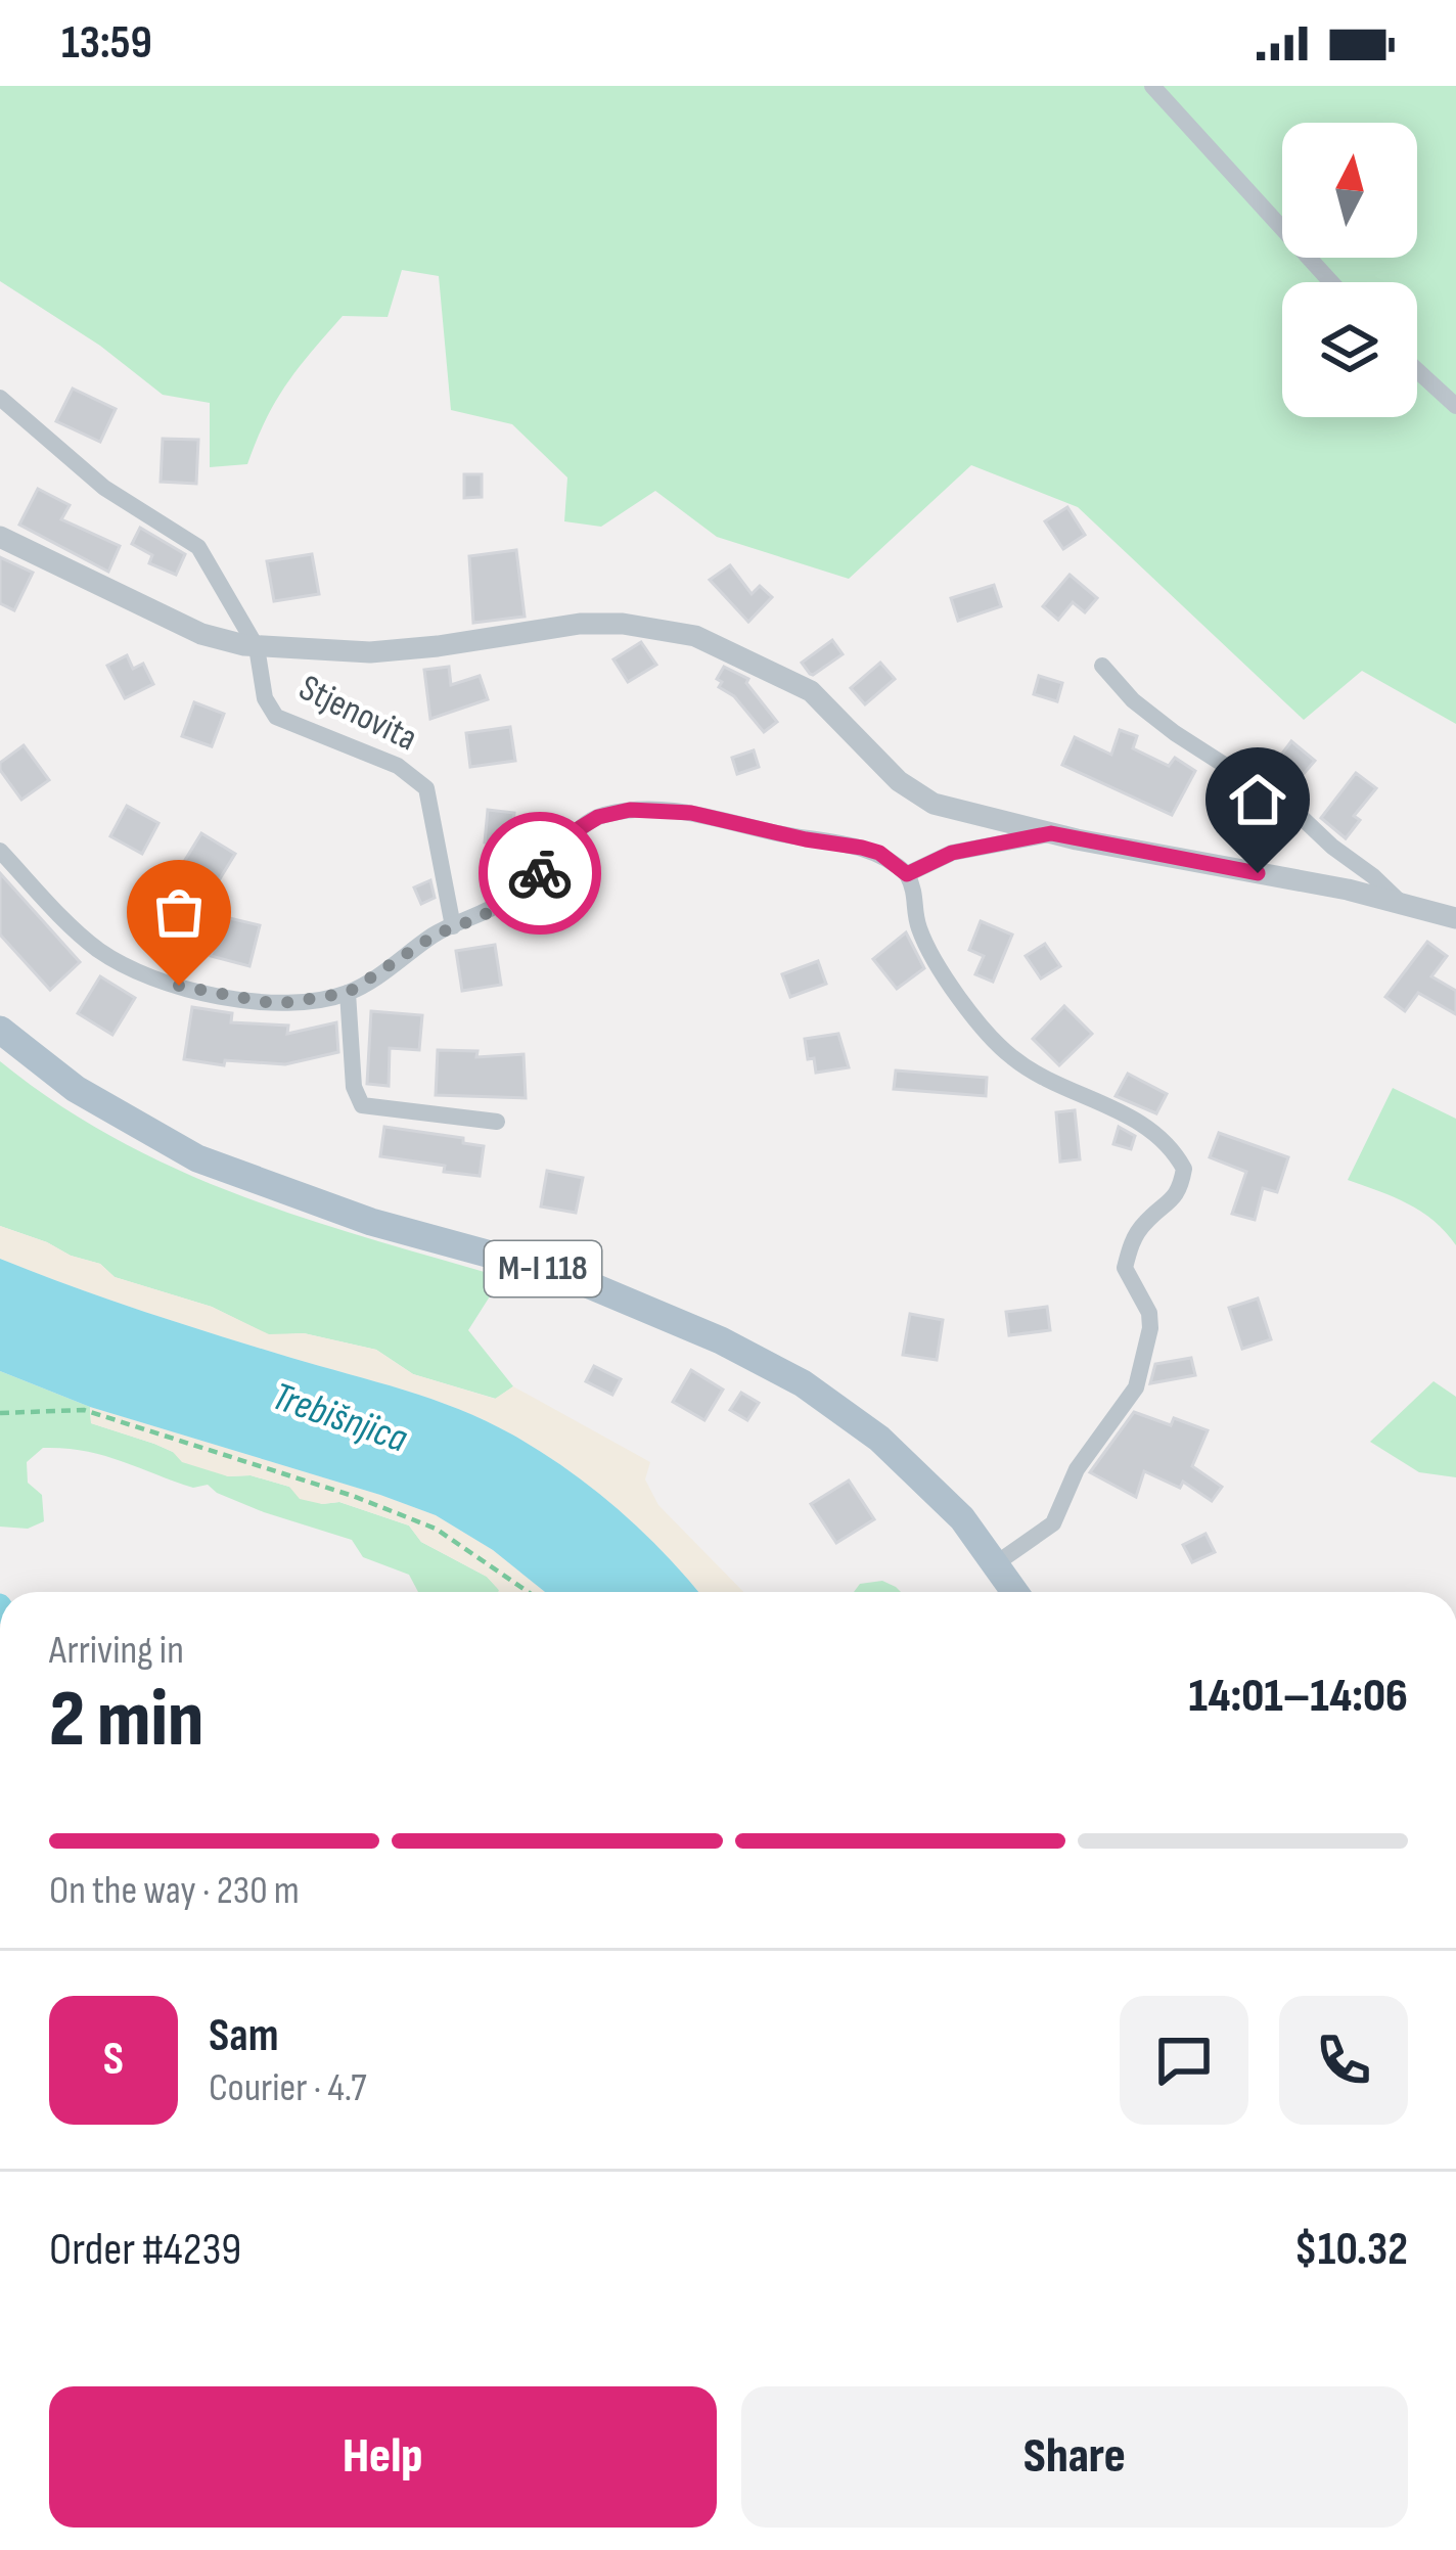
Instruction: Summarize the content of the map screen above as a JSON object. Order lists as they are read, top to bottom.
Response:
{
  "streets": {
    "main road": ["M-I 118"],
    "street": ["Stjenovita"]
  },
  "water": ["Trebišnjica"],
  "north": "top",
  "page": {
    "status": "13:59",
    "heading": ["2 min", "Arriving in", "14:01–14:06"],
    "panel": [
      "Sam",
      "Courier · 4.7",
      "Order #4239",
      "$10.32"
    ],
    "bar": "On the way · 230 m",
    "round": "S",
    "buttons": ["Help", "Share"]
  }
}
